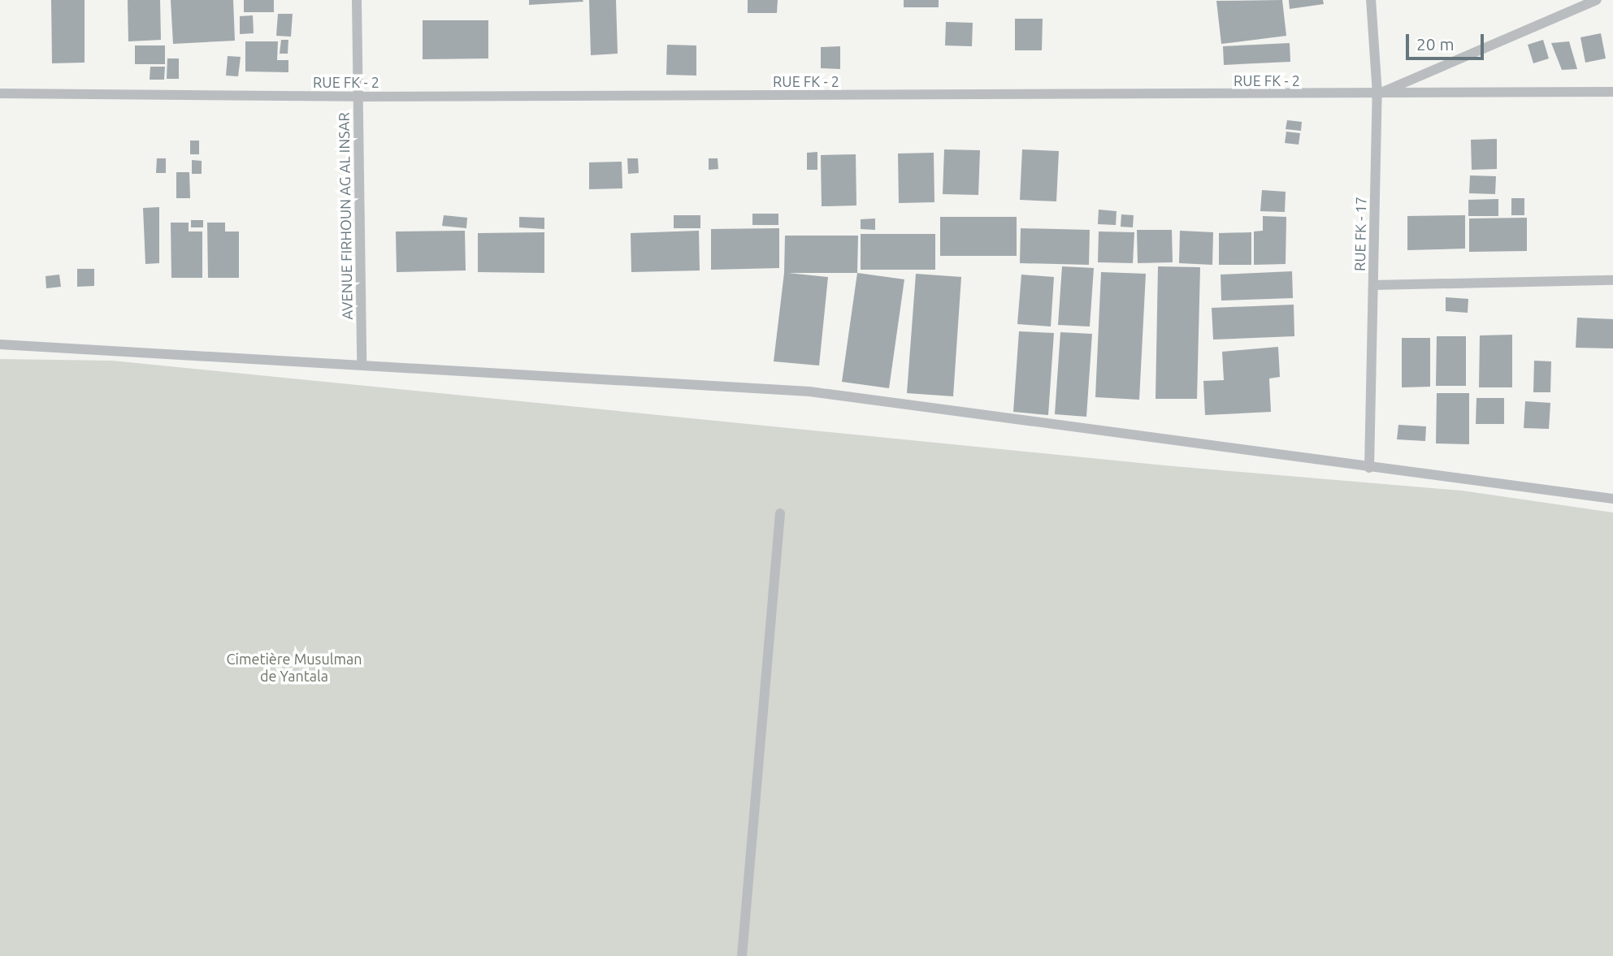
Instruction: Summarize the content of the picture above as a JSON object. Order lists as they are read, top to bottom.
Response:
{
  "streets": {
    "street": ["RUE FK - 2", "AVENUE FIRHOUN AG AL INSAR", "RUE FK - 17"]
  },
  "crossings": [
    ["RUE FK - 2", "AVENUE FIRHOUN AG AL INSAR"],
    ["RUE FK - 2", "RUE FK - 17"]
  ],
  "parks": ["Cimetière Musulman de Yantala"],
  "scale_bar": "20 m"
}
